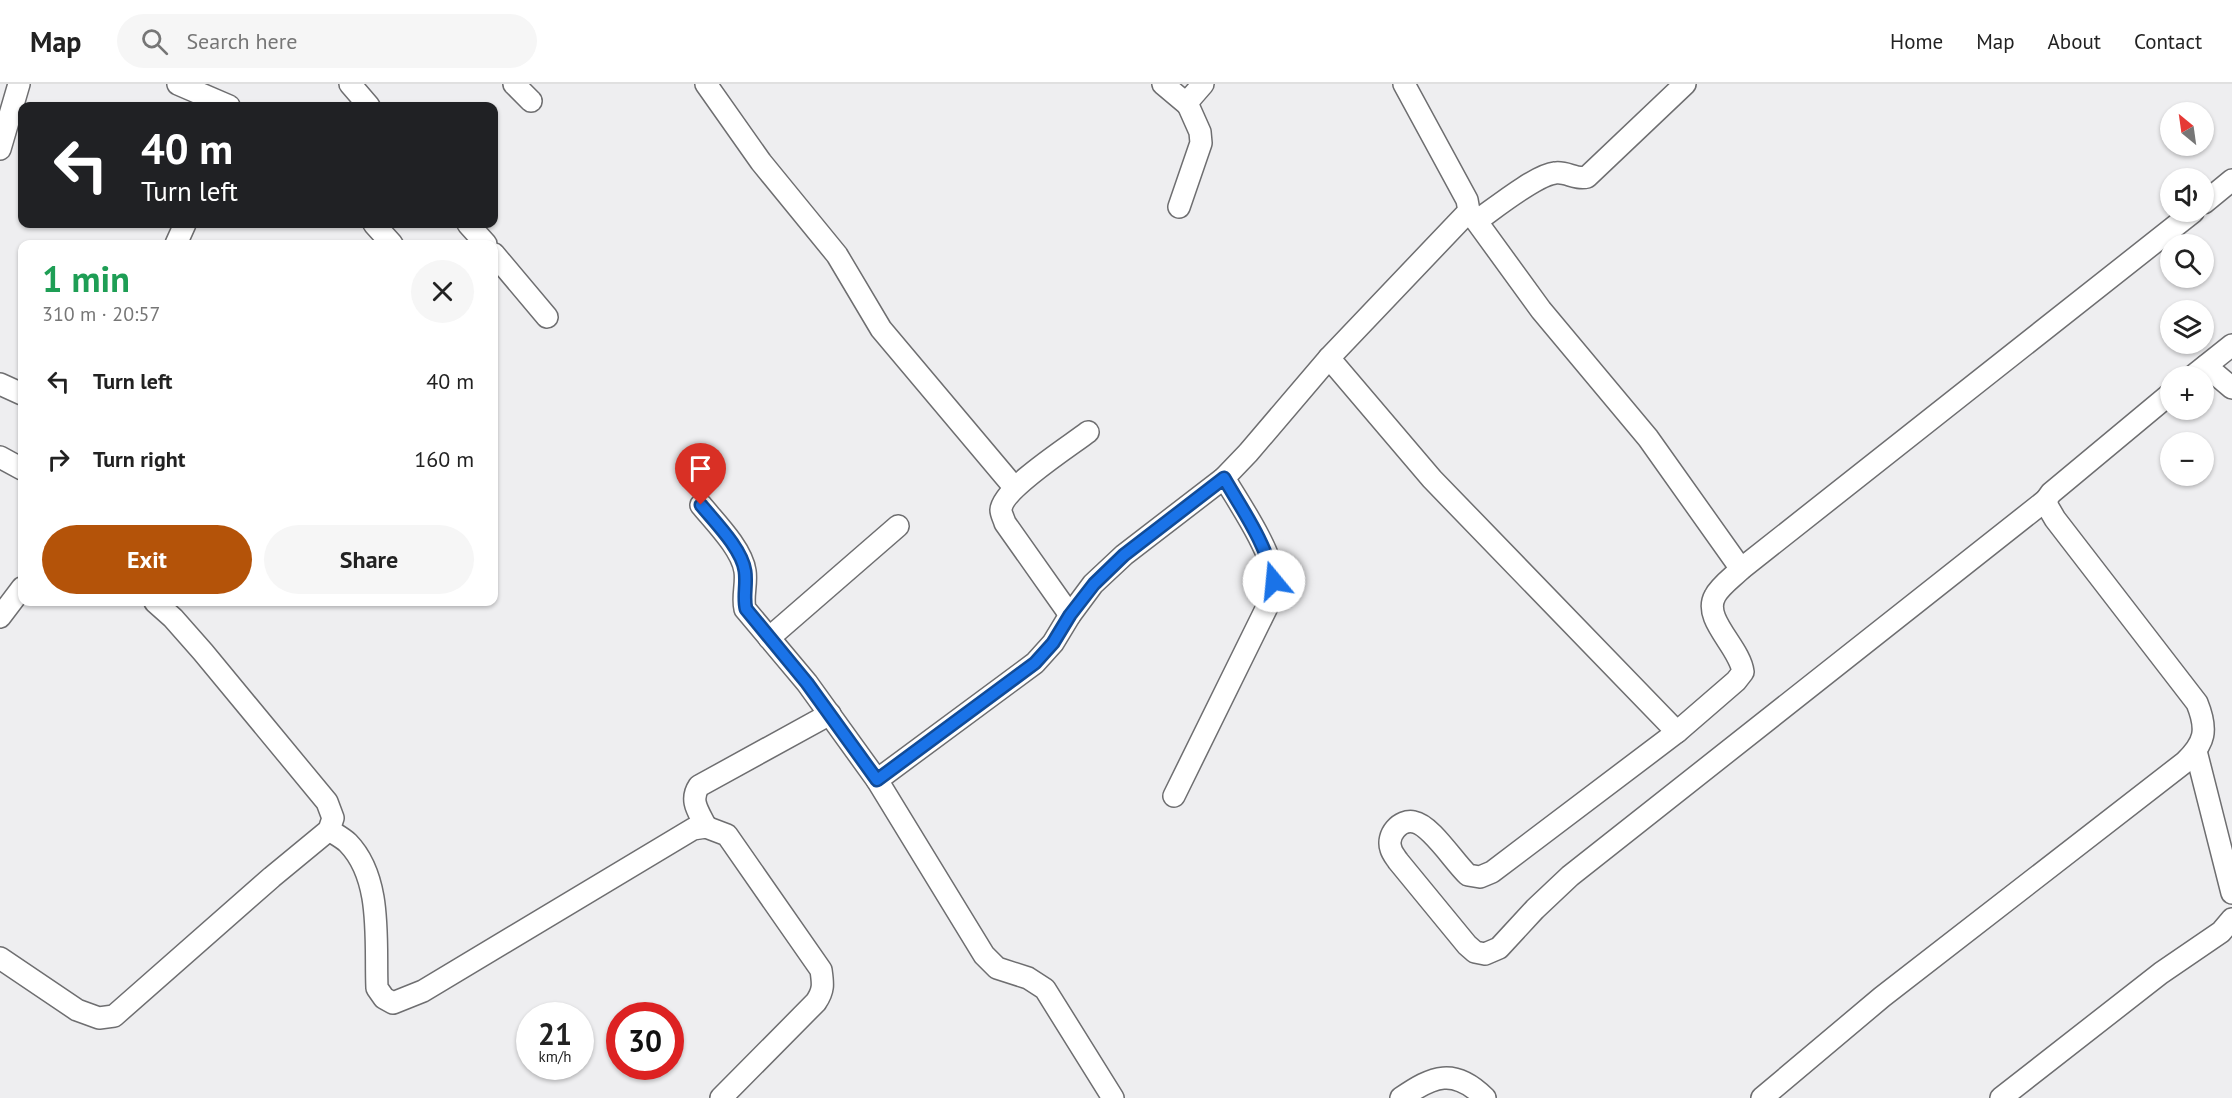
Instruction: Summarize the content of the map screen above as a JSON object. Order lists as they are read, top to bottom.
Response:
{
  "north": "top left",
  "page": {
    "header": "Map",
    "search": "Search here",
    "nav": [
      "Home",
      "Map",
      "About",
      "Contact"
    ],
    "map_buttons": ["+", "−"],
    "turn": ["40 m", "Turn left"],
    "heading": ["1 min", "310 m · 20:57"],
    "list": [
      {
        "name": "Turn left",
        "value": "40 m"
      },
      {
        "name": "Turn right",
        "value": "160 m"
      }
    ],
    "buttons": ["Exit", "Share"],
    "speed": "21 km/h",
    "limit": "30"
  }
}
